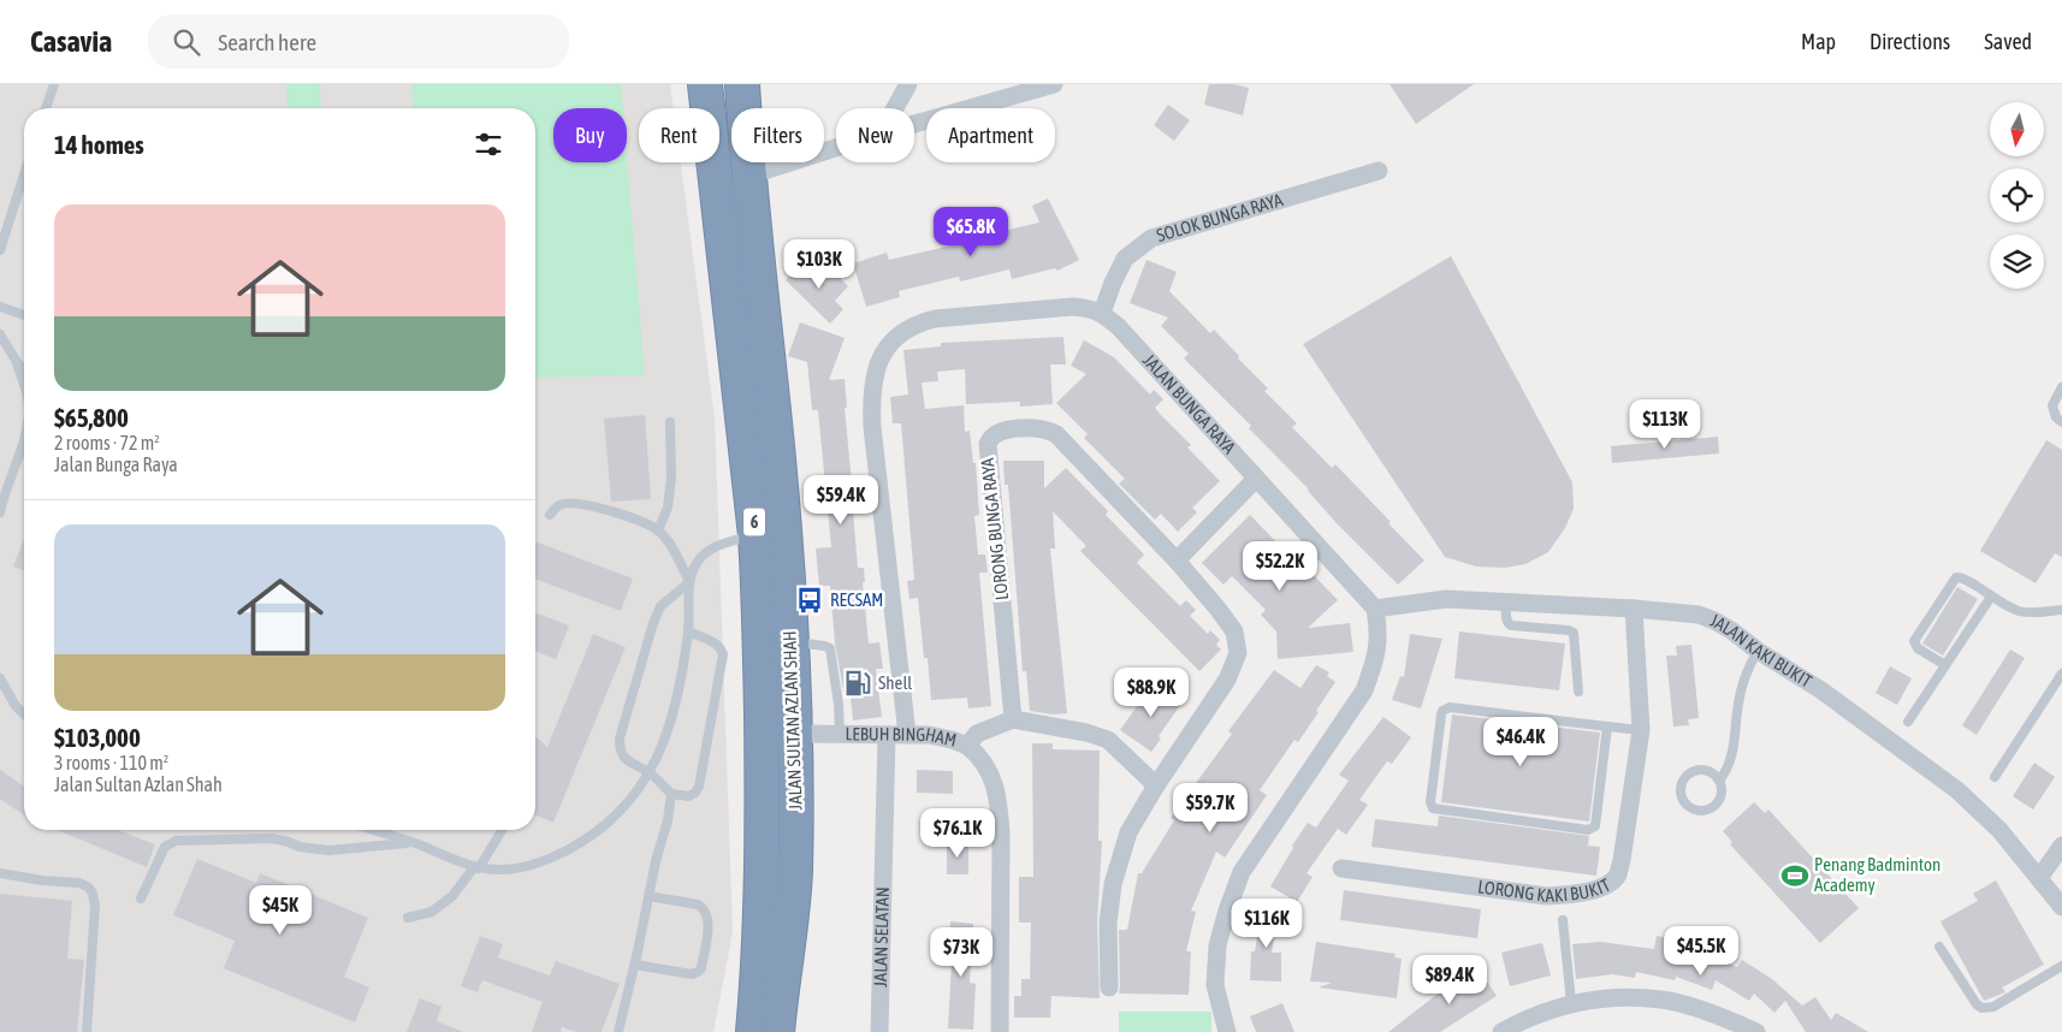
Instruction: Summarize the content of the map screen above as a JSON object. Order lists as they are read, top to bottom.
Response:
{
  "streets": {
    "highway": ["6", "JALAN SULTAN AZLAN SHAH"],
    "street": [
      "SOLOK BUNGA RAYA",
      "JALAN BUNGA RAYA",
      "LORONG BUNGA RAYA",
      "JALAN KAKI BUKIT",
      "LEBUH BINGHAM",
      "LORONG KAKI BUKIT",
      "JALAN SELATAN"
    ]
  },
  "crossings": [
    ["SOLOK BUNGA RAYA", "JALAN BUNGA RAYA"],
    ["JALAN BUNGA RAYA", "JALAN KAKI BUKIT"],
    ["LORONG BUNGA RAYA", "LEBUH BINGHAM"],
    ["JALAN KAKI BUKIT", "LORONG KAKI BUKIT"],
    ["JALAN SULTAN AZLAN SHAH", "LEBUH BINGHAM"],
    ["LEBUH BINGHAM", "JALAN SELATAN"]
  ],
  "places": {
    "bus stop": ["RECSAM"],
    "fuel station": ["Shell"],
    "sports": ["Penang Badminton Academy"]
  },
  "north": "bottom",
  "page": {
    "header": "Casavia",
    "search": "Search here",
    "nav": ["Map", "Directions", "Saved"],
    "chip": [
      "Buy",
      "Rent",
      "Filters",
      "New",
      "Apartment"
    ],
    "heading": "14 homes",
    "list": [
      {
        "name": "$65,800",
        "note": "2 rooms · 72 m² · Jalan Bunga Raya"
      },
      {
        "name": "$103,000",
        "note": "3 rooms · 110 m² · Jalan Sultan Azlan Shah"
      }
    ],
    "price": [
      "$65.8K",
      "$103K",
      "$113K",
      "$59.4K",
      "$52.2K",
      "$88.9K",
      "$46.4K",
      "$59.7K",
      "$76.1K",
      "$45K",
      "$116K",
      "$45.5K",
      "$73K",
      "$89.4K"
    ]
  }
}
